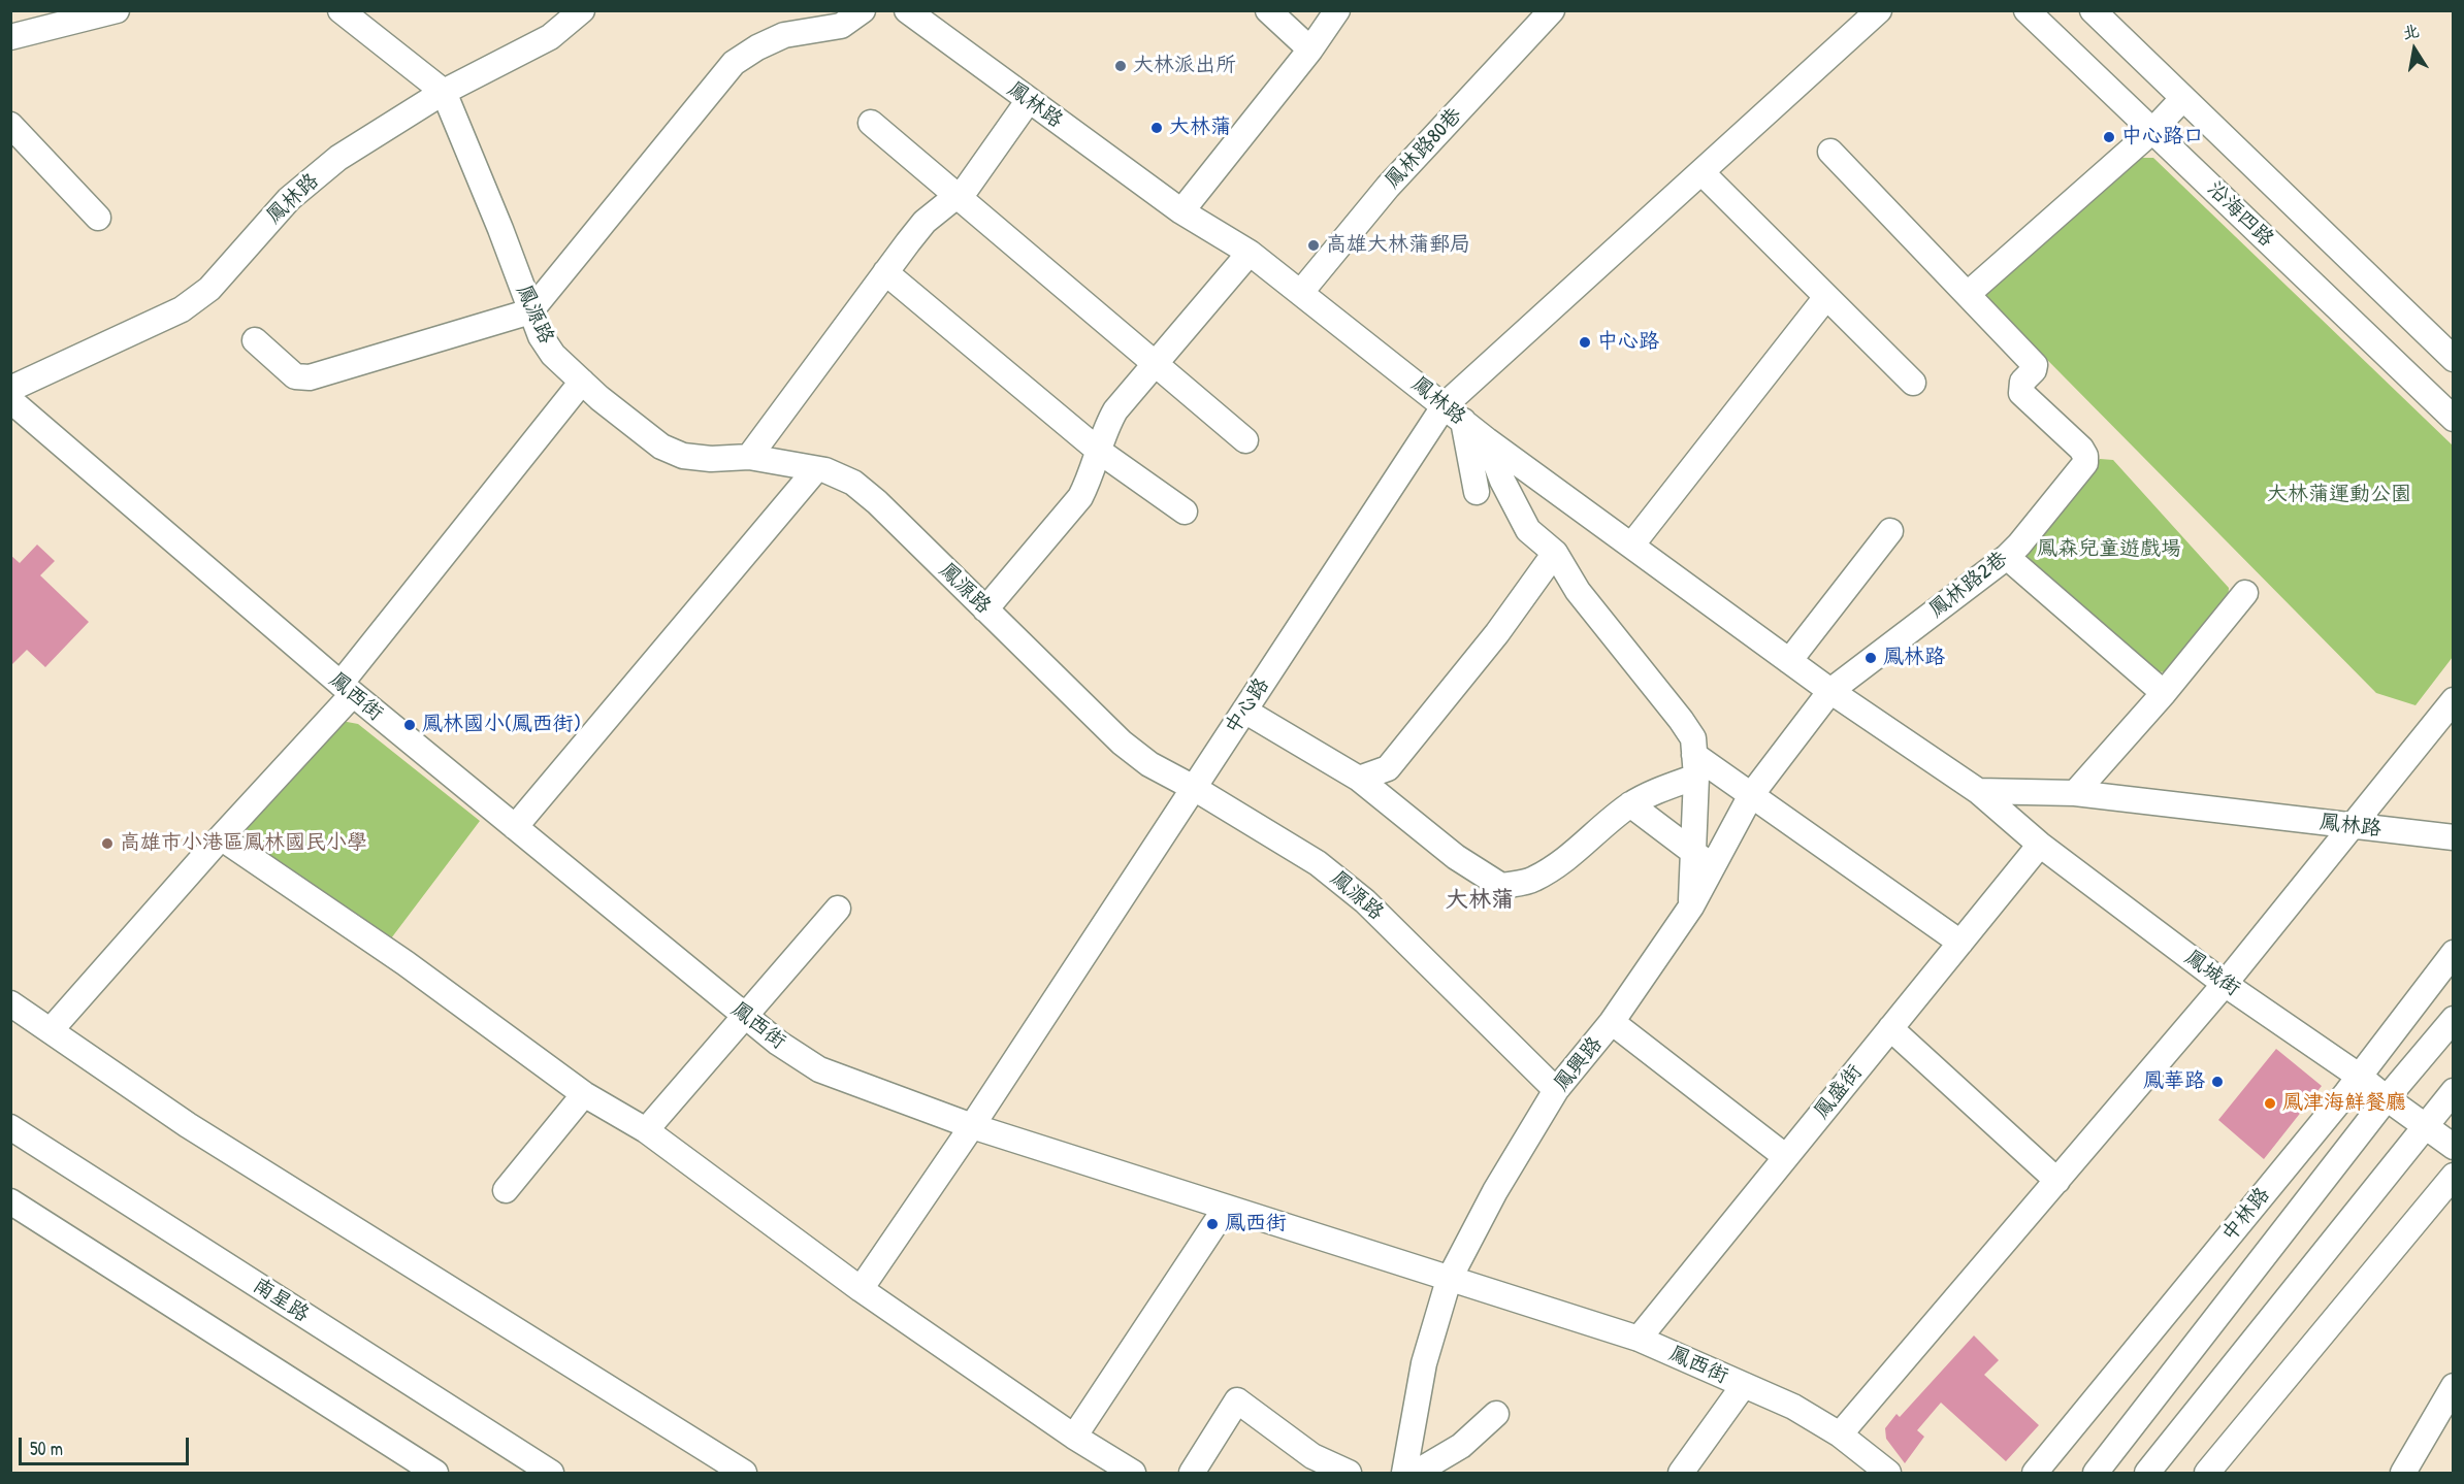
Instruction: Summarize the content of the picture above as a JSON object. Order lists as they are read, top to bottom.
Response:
{
  "streets": {
    "street": [
      "鳳林路",
      "鳳林路80巷",
      "沿海四路",
      "鳳源路",
      "鳳林路2巷",
      "鳳西街",
      "中心路",
      "鳳城街",
      "鳳興路",
      "鳳盛街",
      "中林路",
      "南星路"
    ]
  },
  "crossings": [
    ["鳳林路", "鳳林路80巷"],
    ["鳳林路", "鳳源路"],
    ["鳳林路", "鳳林路2巷"],
    ["鳳林路", "中心路"],
    ["鳳林路", "鳳城街"],
    ["鳳林路", "鳳興路"],
    ["鳳源路", "中心路"],
    ["鳳源路", "鳳興路"],
    ["鳳林路2巷", "鳳興路"],
    ["鳳西街", "中心路"],
    ["鳳西街", "鳳興路"],
    ["鳳西街", "鳳盛街"],
    ["鳳城街", "鳳盛街"],
    ["鳳城街", "中林路"]
  ],
  "districts": ["大林蒲"],
  "parks": ["大林蒲運動公園", "鳳森兒童遊戲場"],
  "places": [
    "大林派出所",
    "大林蒲",
    "中心路口",
    "高雄大林蒲郵局",
    "中心路",
    "鳳林路",
    "鳳林國小(鳳西街)",
    "高雄市小港區鳳林國民小學",
    "鳳華路",
    "鳳津海鮮餐廳",
    "鳳西街"
  ],
  "scale_bar": "50 m",
  "north": "top"
}
